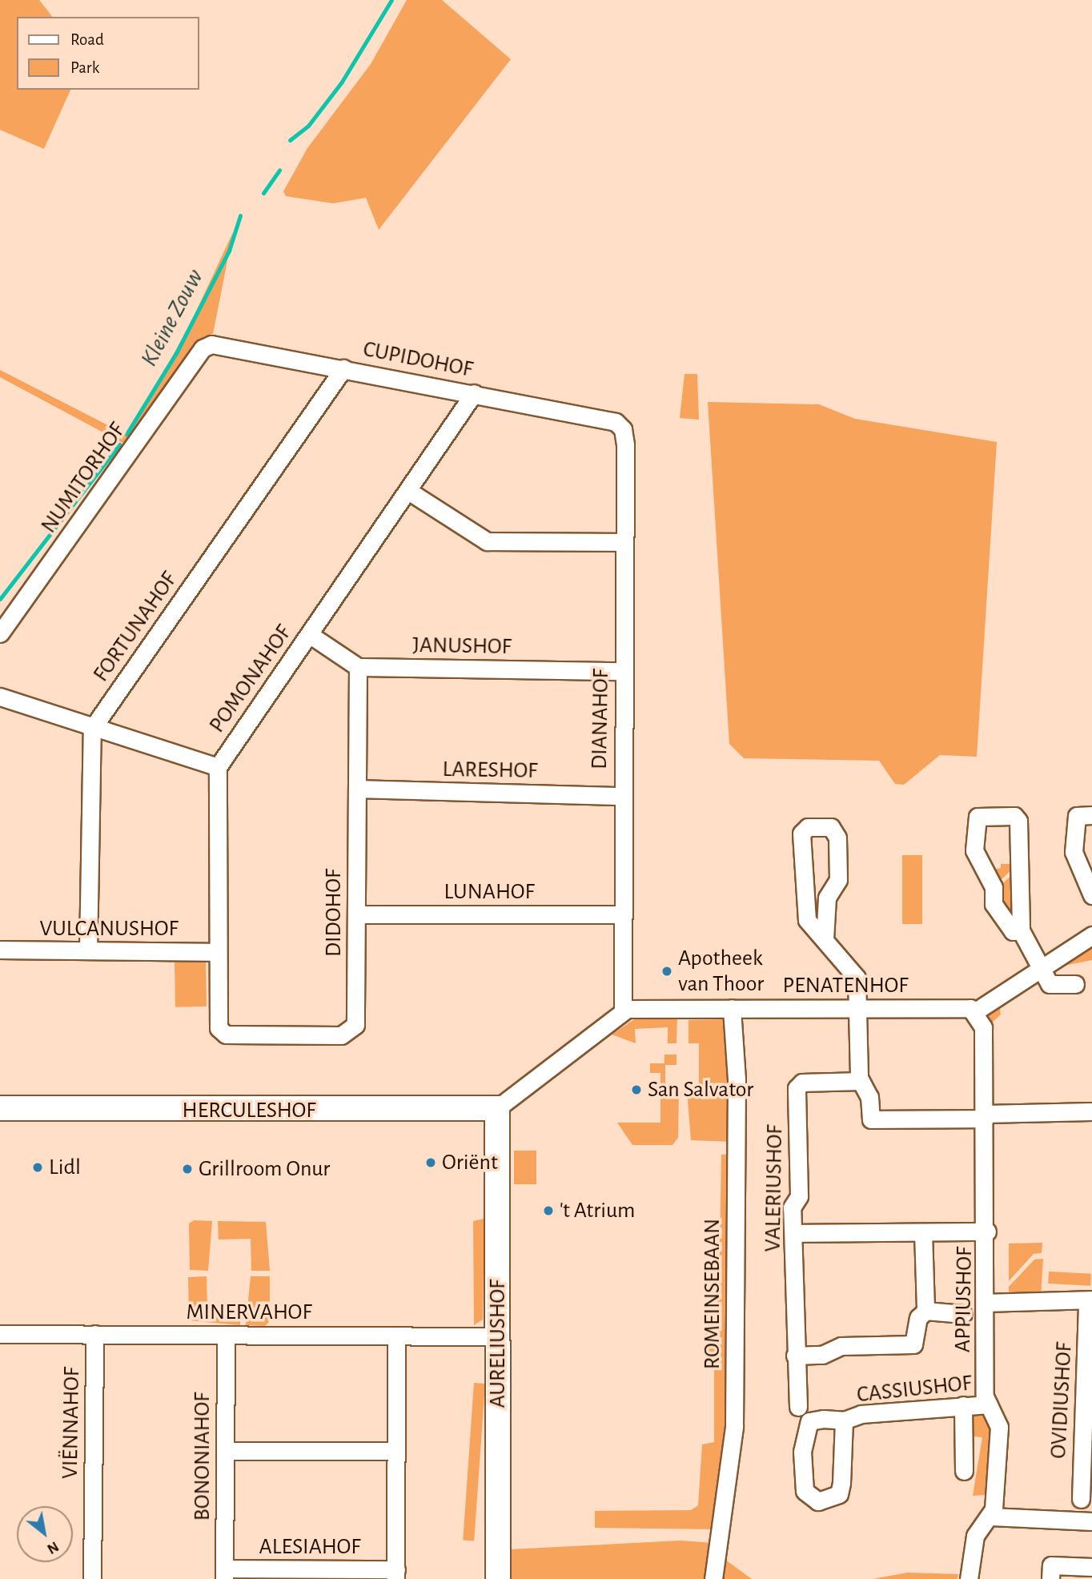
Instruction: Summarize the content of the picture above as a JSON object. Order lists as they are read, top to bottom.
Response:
{
  "streets": {
    "street": [
      "CUPIDOHOF",
      "NUMITORHOF",
      "FORTUNAHOF",
      "JANUSHOF",
      "POMONAHOF",
      "DIANAHOF",
      "LARESHOF",
      "LUNAHOF",
      "DIDOHOF",
      "VULCANUSHOF",
      "PENATENHOF",
      "HERCULESHOF",
      "VALERIUSHOF",
      "ROMEINSEBAAN",
      "APPIUSHOF",
      "MINERVAHOF",
      "AURELIUSHOF",
      "CASSIUSHOF",
      "OVIDIUSHOF",
      "VIËNNAHOF",
      "BONONIAHOF",
      "ALESIAHOF"
    ]
  },
  "crossings": [
    ["CUPIDOHOF", "NUMITORHOF"],
    ["CUPIDOHOF", "FORTUNAHOF"],
    ["CUPIDOHOF", "POMONAHOF"],
    ["CUPIDOHOF", "DIANAHOF"],
    ["JANUSHOF", "DIANAHOF"],
    ["JANUSHOF", "DIDOHOF"],
    ["POMONAHOF", "DIDOHOF"],
    ["POMONAHOF", "VULCANUSHOF"],
    ["DIANAHOF", "LARESHOF"],
    ["DIANAHOF", "LUNAHOF"],
    ["DIANAHOF", "PENATENHOF"],
    ["LARESHOF", "DIDOHOF"],
    ["LUNAHOF", "DIDOHOF"],
    ["PENATENHOF", "ROMEINSEBAAN"],
    ["PENATENHOF", "APPIUSHOF"],
    ["HERCULESHOF", "AURELIUSHOF"],
    ["APPIUSHOF", "CASSIUSHOF"],
    ["MINERVAHOF", "AURELIUSHOF"],
    ["MINERVAHOF", "VIËNNAHOF"],
    ["MINERVAHOF", "BONONIAHOF"],
    ["MINERVAHOF", "ALESIAHOF"],
    ["BONONIAHOF", "ALESIAHOF"]
  ],
  "water": ["Kleine Zouw"],
  "places": [
    "Apotheek van Thoor",
    "San Salvator",
    "Oriënt",
    "Lidl",
    "Grillroom Onur",
    "'t Atrium"
  ],
  "legend": ["Road", "Park"],
  "north": "bottom right"
}
